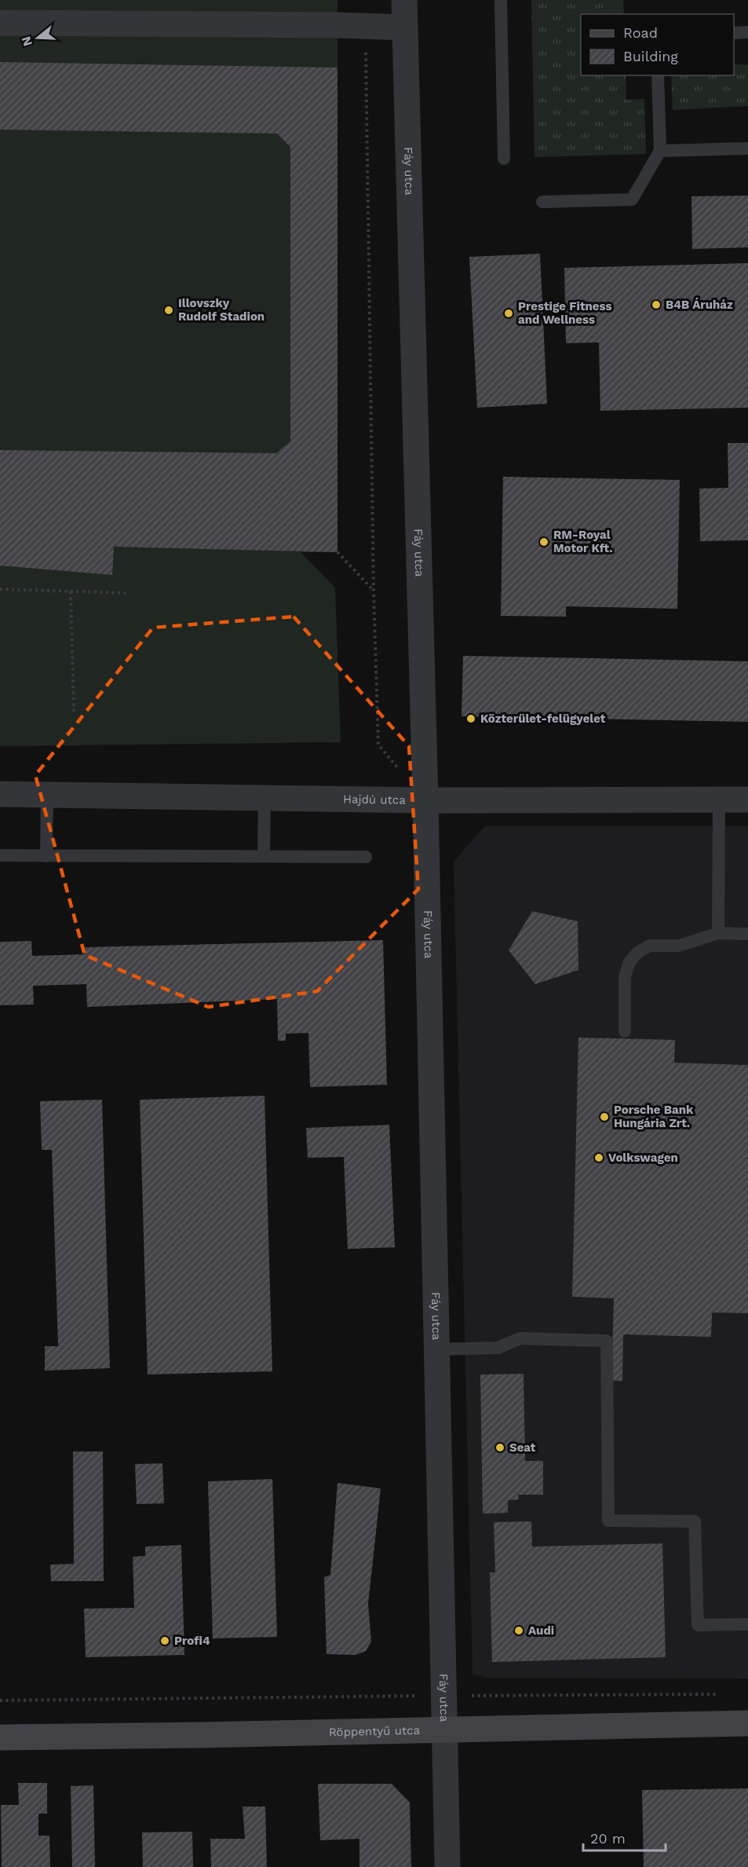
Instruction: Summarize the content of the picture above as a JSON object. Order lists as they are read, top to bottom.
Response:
{
  "streets": {
    "street": ["Fáy utca", "Hajdú utca", "Röppentyű utca"]
  },
  "crossings": [
    ["Fáy utca", "Hajdú utca"],
    ["Fáy utca", "Röppentyű utca"]
  ],
  "places": [
    "B4B Áruház",
    "Illovszky Rudolf Stadion",
    "Prestige Fitness and Wellness",
    "RM-Royal Motor Kft.",
    "Közterület-felügyelet",
    "Porsche Bank Hungária Zrt.",
    "Volkswagen",
    "Seat",
    "Audi",
    "Profi4"
  ],
  "legend": ["Road", "Building"],
  "scale_bar": "20 m",
  "north": "left"
}
